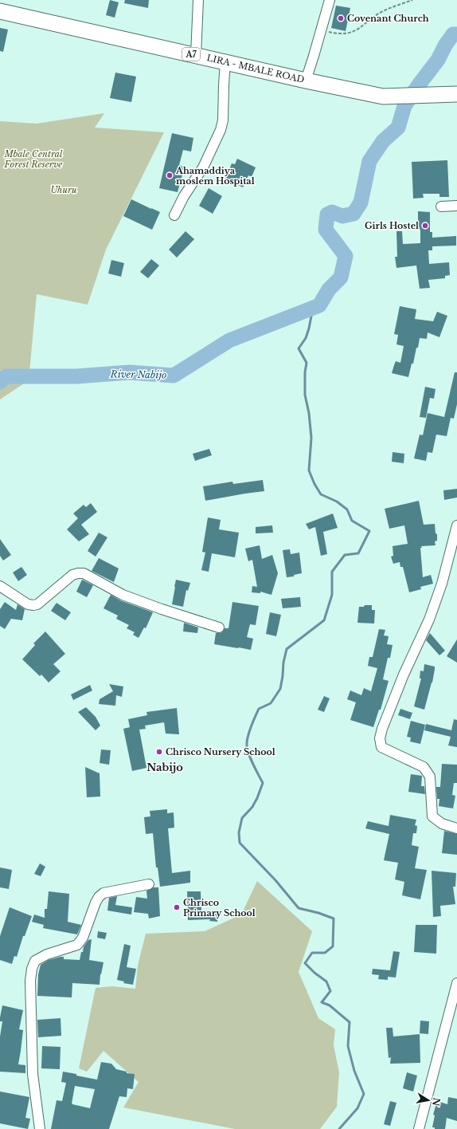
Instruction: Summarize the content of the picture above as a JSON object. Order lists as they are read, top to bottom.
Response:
{
  "streets": {
    "main road": ["A7", "LIRA - MBALE ROAD"]
  },
  "districts": ["Nabijo"],
  "water": ["River Nabijo"],
  "parks": ["Mbale Central Forest Reserve", "Uhuru"],
  "places": [
    "Covenant Church",
    "Ahamaddiya moslem Hospital",
    "Girls Hostel",
    "Chrisco Nursery School",
    "Chrisco Primary School"
  ],
  "north": "right"
}
